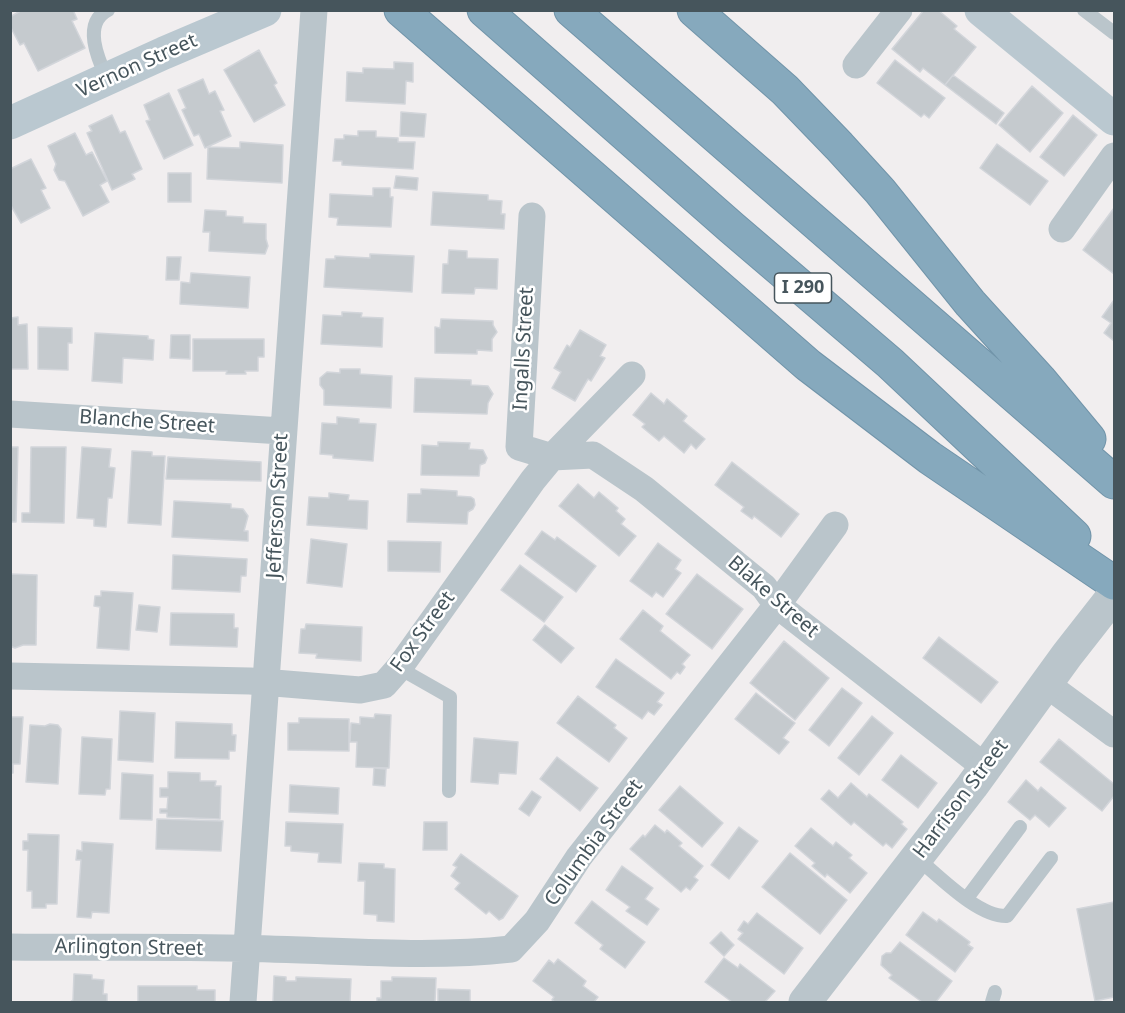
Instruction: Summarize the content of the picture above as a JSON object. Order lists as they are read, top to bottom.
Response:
{
  "streets": {
    "highway": ["I 290"],
    "main road": ["Vernon Street"],
    "street": [
      "Ingalls Street",
      "Blanche Street",
      "Jefferson Street",
      "Blake Street",
      "Fox Street",
      "Harrison Street",
      "Columbia Street",
      "Arlington Street"
    ]
  },
  "crossings": [
    ["Ingalls Street", "Blake Street"],
    ["Ingalls Street", "Fox Street"],
    ["Blanche Street", "Jefferson Street"],
    ["Jefferson Street", "Fox Street"],
    ["Jefferson Street", "Columbia Street"],
    ["Jefferson Street", "Arlington Street"],
    ["Blake Street", "Fox Street"],
    ["Blake Street", "Harrison Street"],
    ["Blake Street", "Columbia Street"],
    ["Columbia Street", "Arlington Street"]
  ]
}
